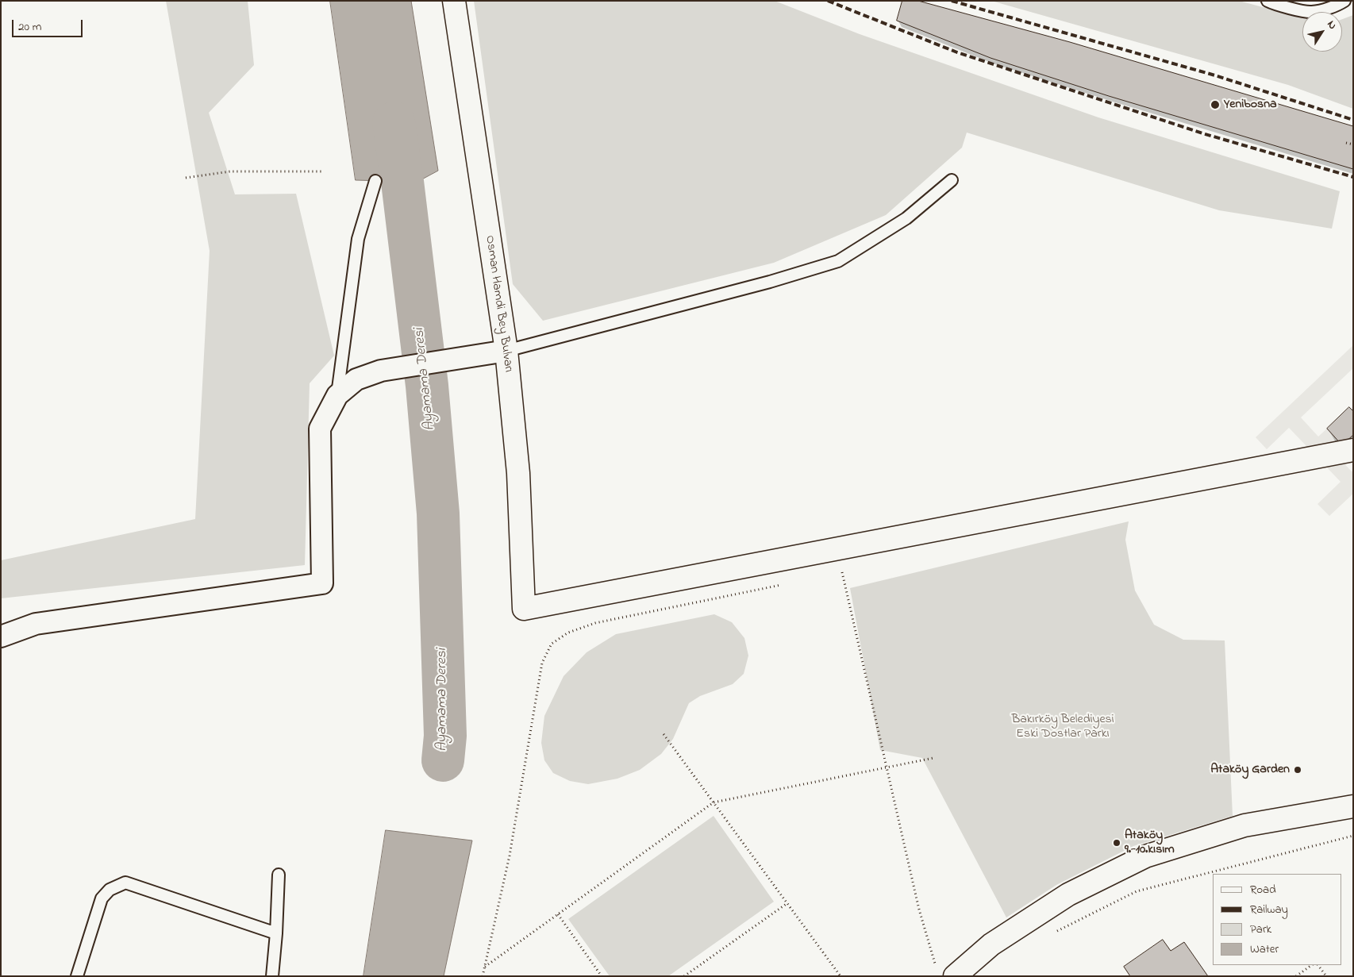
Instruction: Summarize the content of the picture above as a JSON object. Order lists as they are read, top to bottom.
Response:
{
  "streets": {
    "street": ["Osman Hamdi Bey Bulvarı"]
  },
  "water": ["Ayamama Deresi"],
  "parks": ["Bakırköy Belediyesi Eski Dostlar Parkı"],
  "places": ["Yenibosna", "Ataköy Garden", "Ataköy 9.-10.kısım"],
  "legend": [
    "Road",
    "Railway",
    "Park",
    "Water"
  ],
  "scale_bar": "20 m",
  "north": "top right"
}
